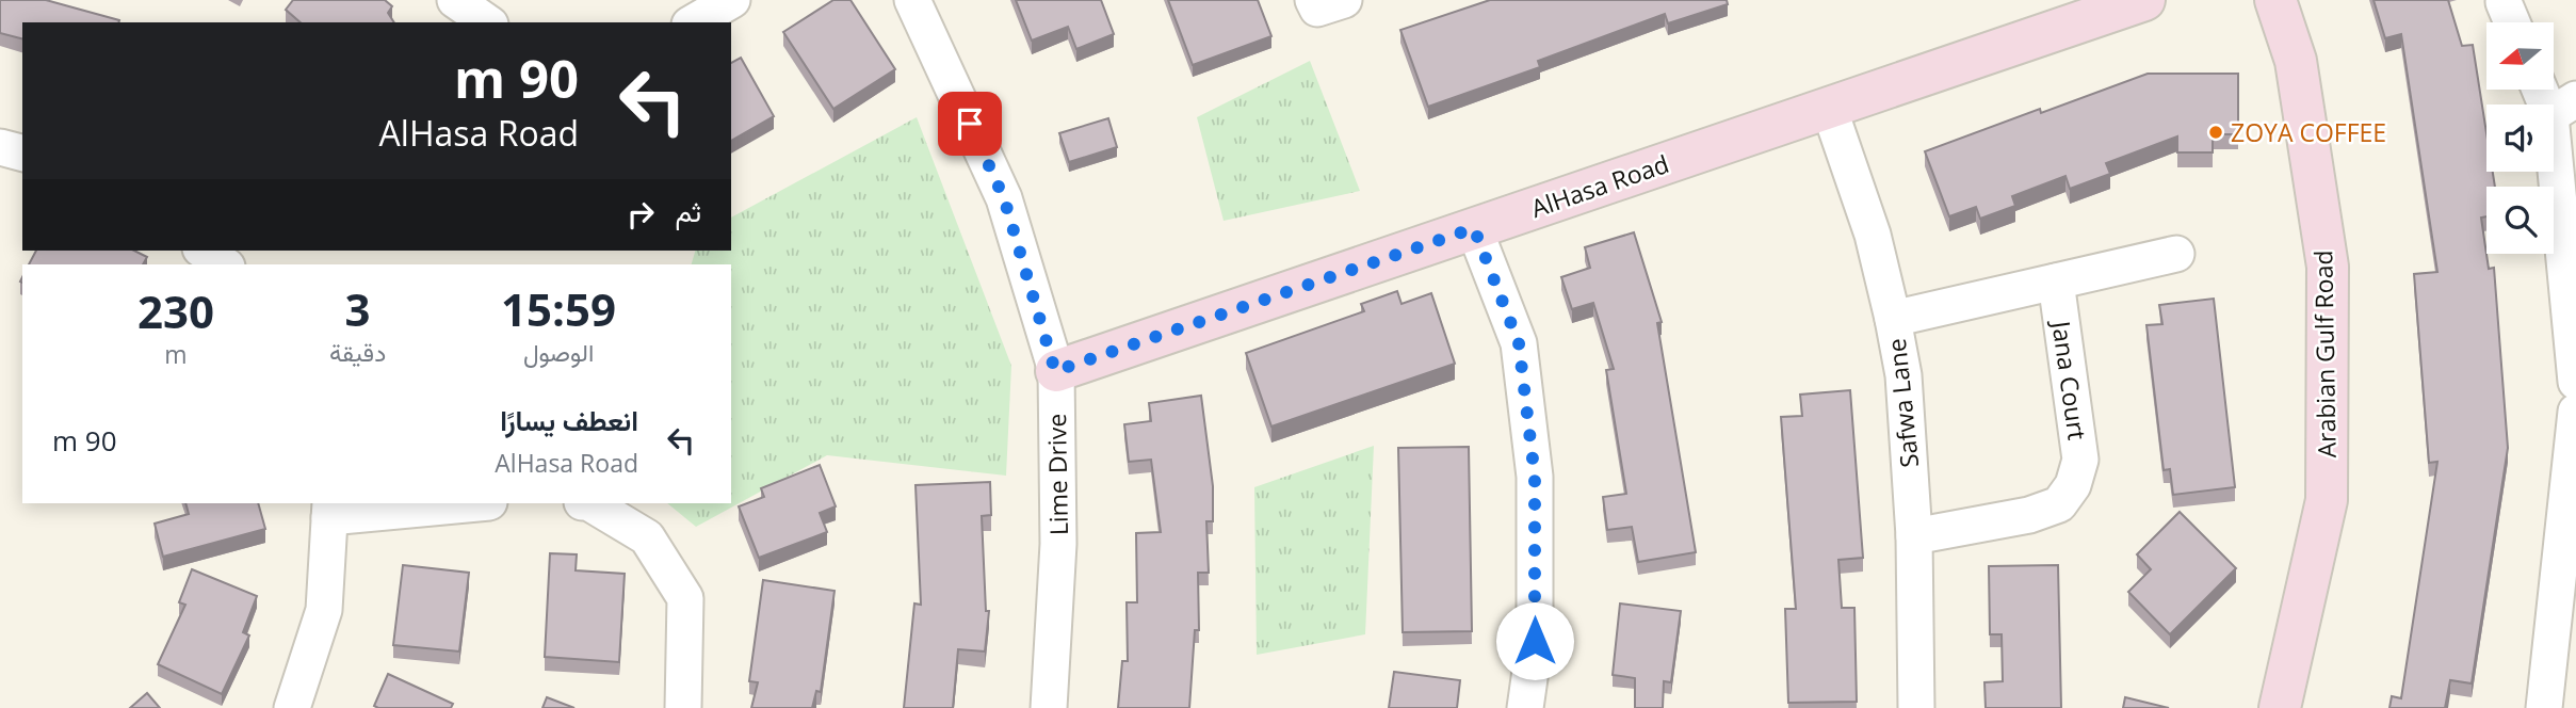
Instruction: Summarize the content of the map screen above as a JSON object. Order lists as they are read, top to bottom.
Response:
{
  "streets": {
    "main road": ["AlHasa Road", "Arabian Gulf Road"],
    "street": ["Jana Court", "Safwa Lane", "Lime Drive"]
  },
  "crossings": [
    ["AlHasa Road", "Safwa Lane"],
    ["AlHasa Road", "Lime Drive"],
    ["Jana Court", "Safwa Lane"]
  ],
  "places": ["ZOYA COFFEE"],
  "north": "left",
  "page": {
    "turn": ["90 m", "AlHasa Road"],
    "then": "ثم",
    "eta": [
      "15:59",
      "الوصول",
      "3",
      "دقيقة",
      "230",
      "m"
    ],
    "list": [
      {
        "name": "انعطف يسارًا",
        "note": "AlHasa Road",
        "value": "90 m"
      }
    ]
  }
}
